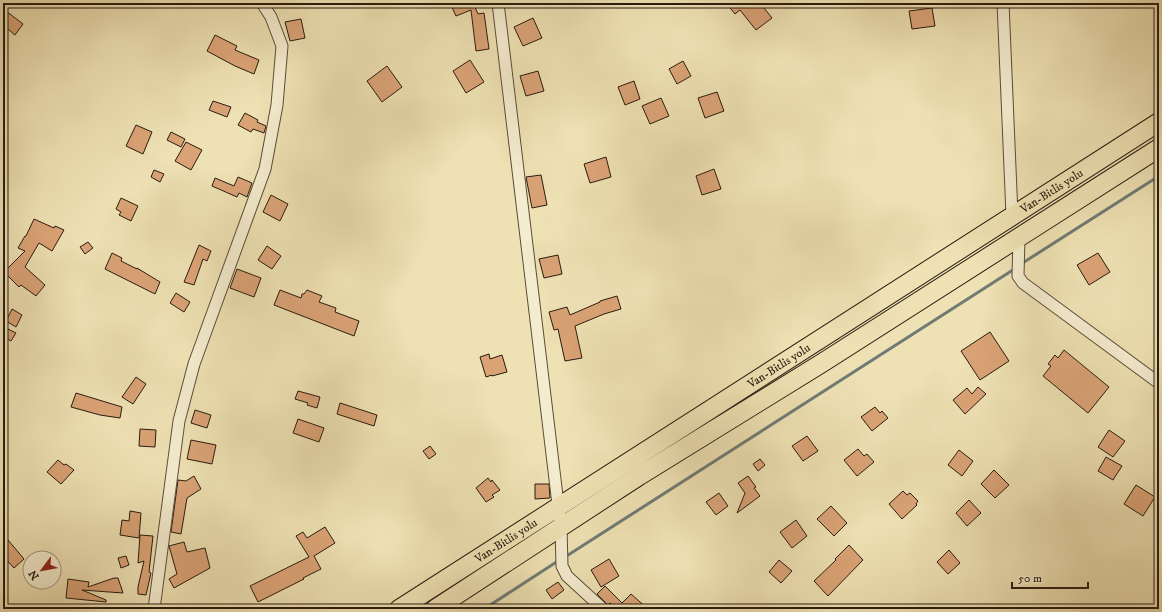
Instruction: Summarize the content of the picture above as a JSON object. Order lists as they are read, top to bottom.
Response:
{
  "streets": {
    "highway": ["Van-Bitlis yolu"]
  },
  "scale_bar": "50 m",
  "north": "bottom left"
}
